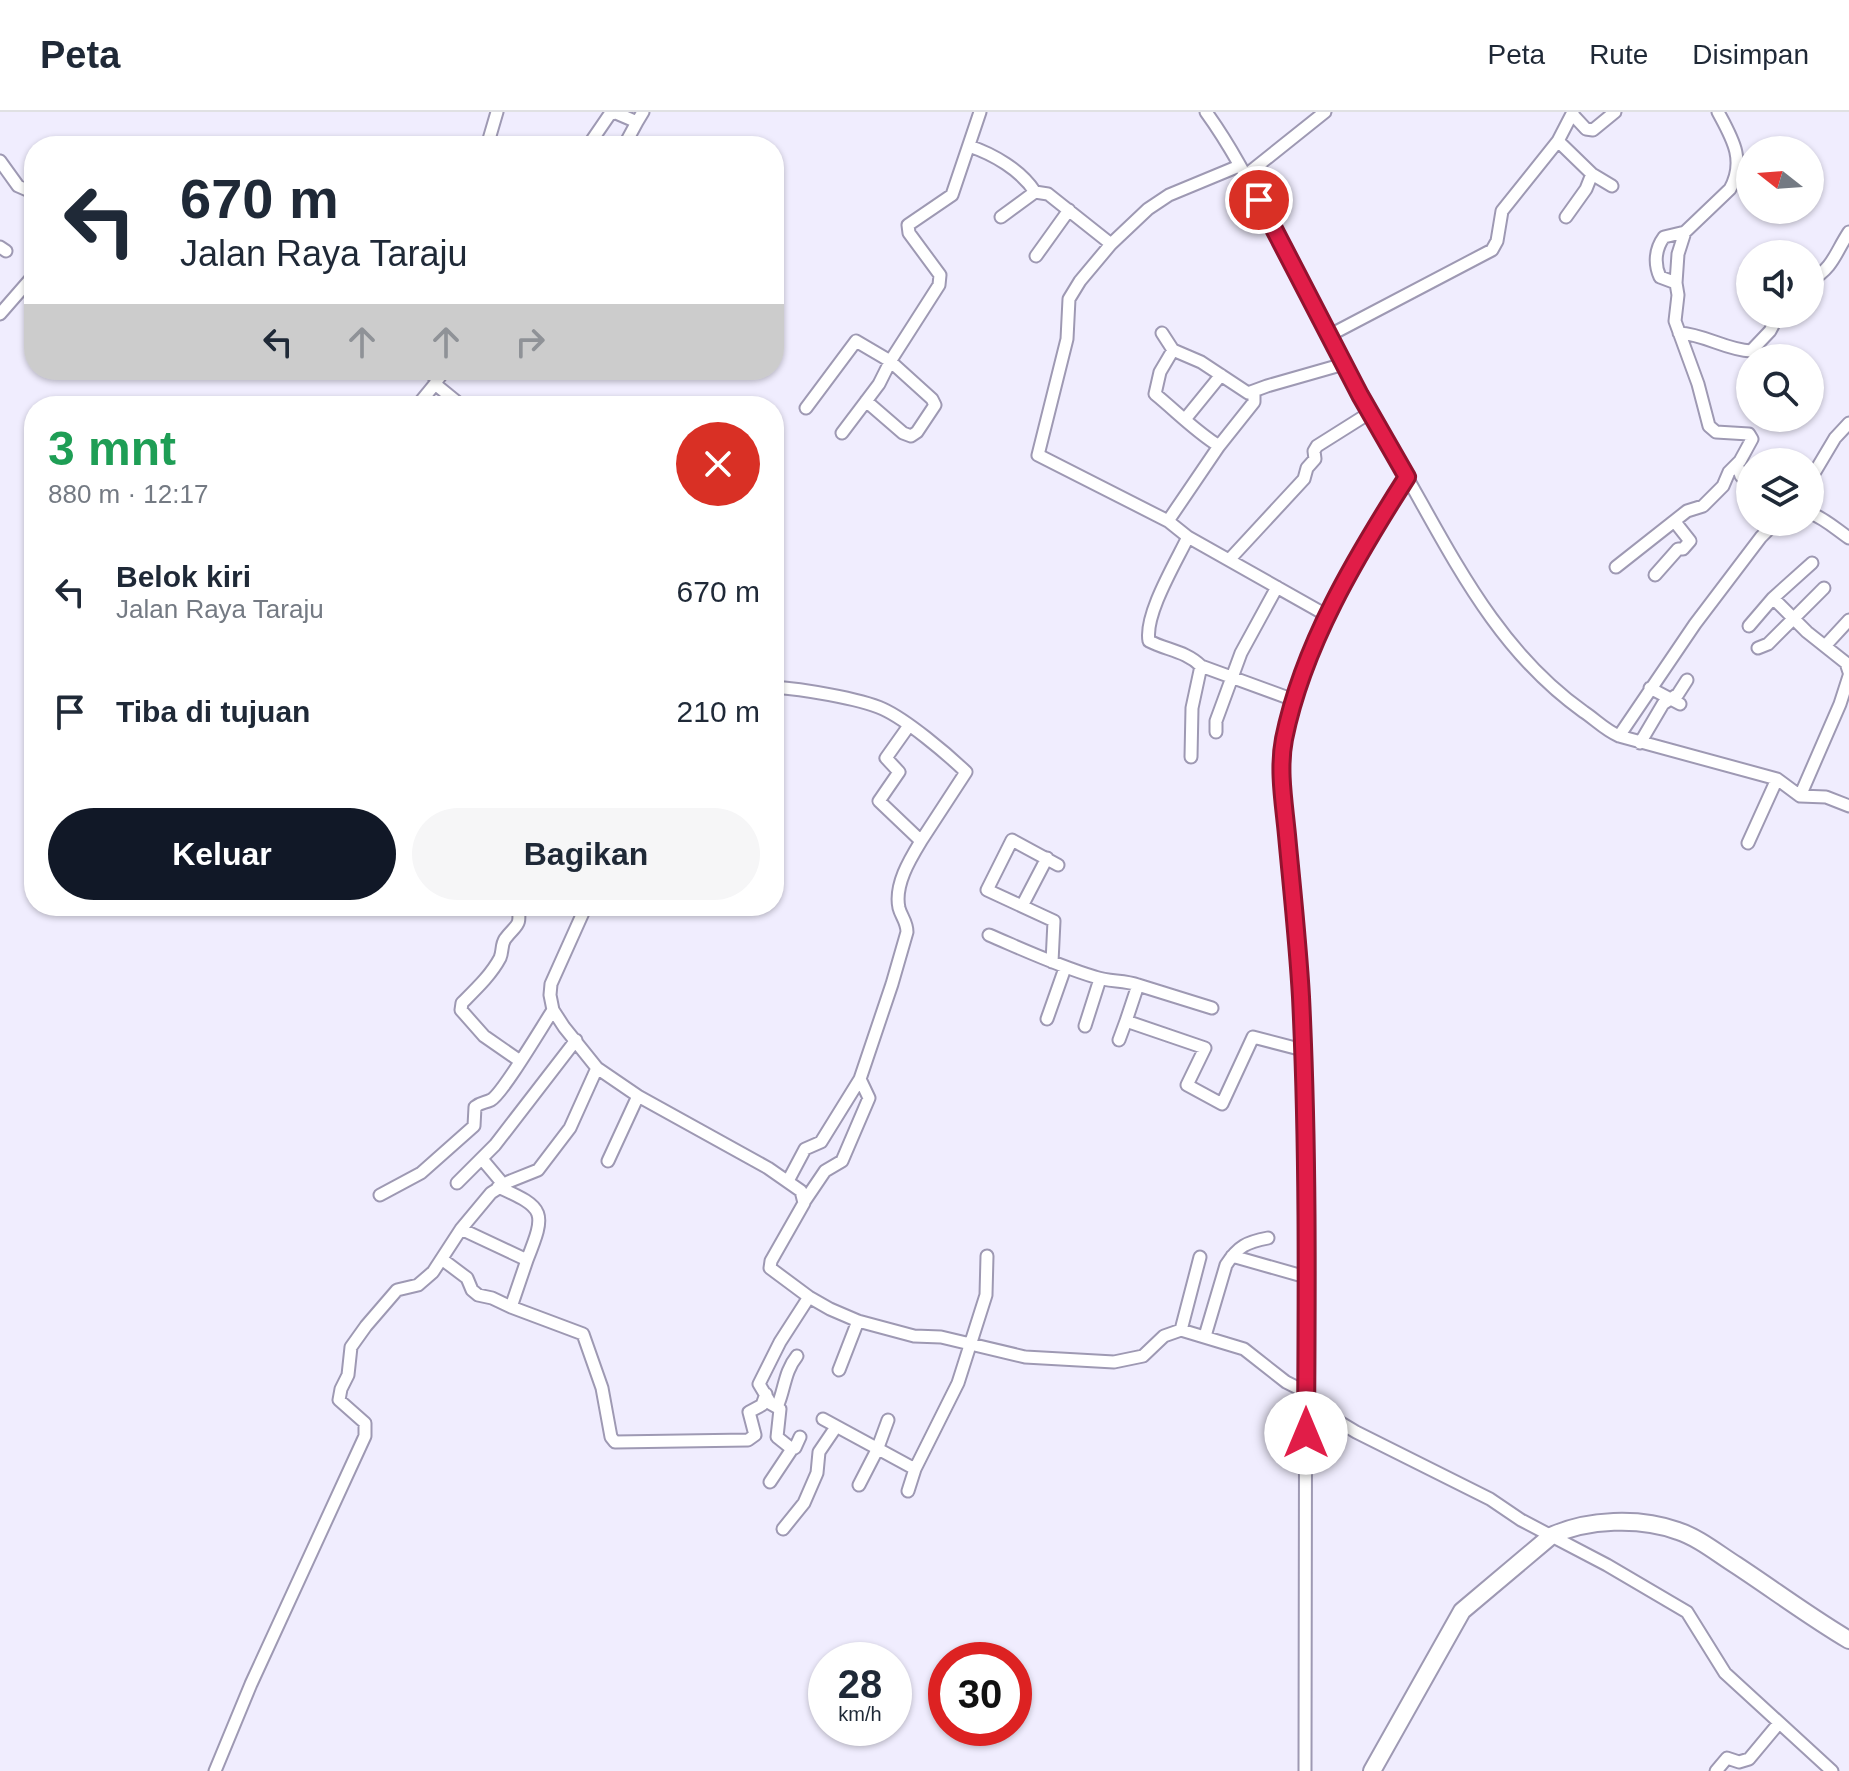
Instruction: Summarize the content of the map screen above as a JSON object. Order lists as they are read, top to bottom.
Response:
{
  "north": "left",
  "page": {
    "header": "Peta",
    "nav": ["Peta", "Rute", "Disimpan"],
    "turn": ["670 m", "Jalan Raya Taraju"],
    "heading": ["3 mnt", "880 m · 12:17"],
    "list": [
      {
        "name": "Belok kiri",
        "note": "Jalan Raya Taraju",
        "value": "670 m"
      },
      {
        "name": "Tiba di tujuan",
        "value": "210 m"
      }
    ],
    "buttons": ["Keluar", "Bagikan"],
    "speed": "28 km/h",
    "limit": "30"
  }
}
